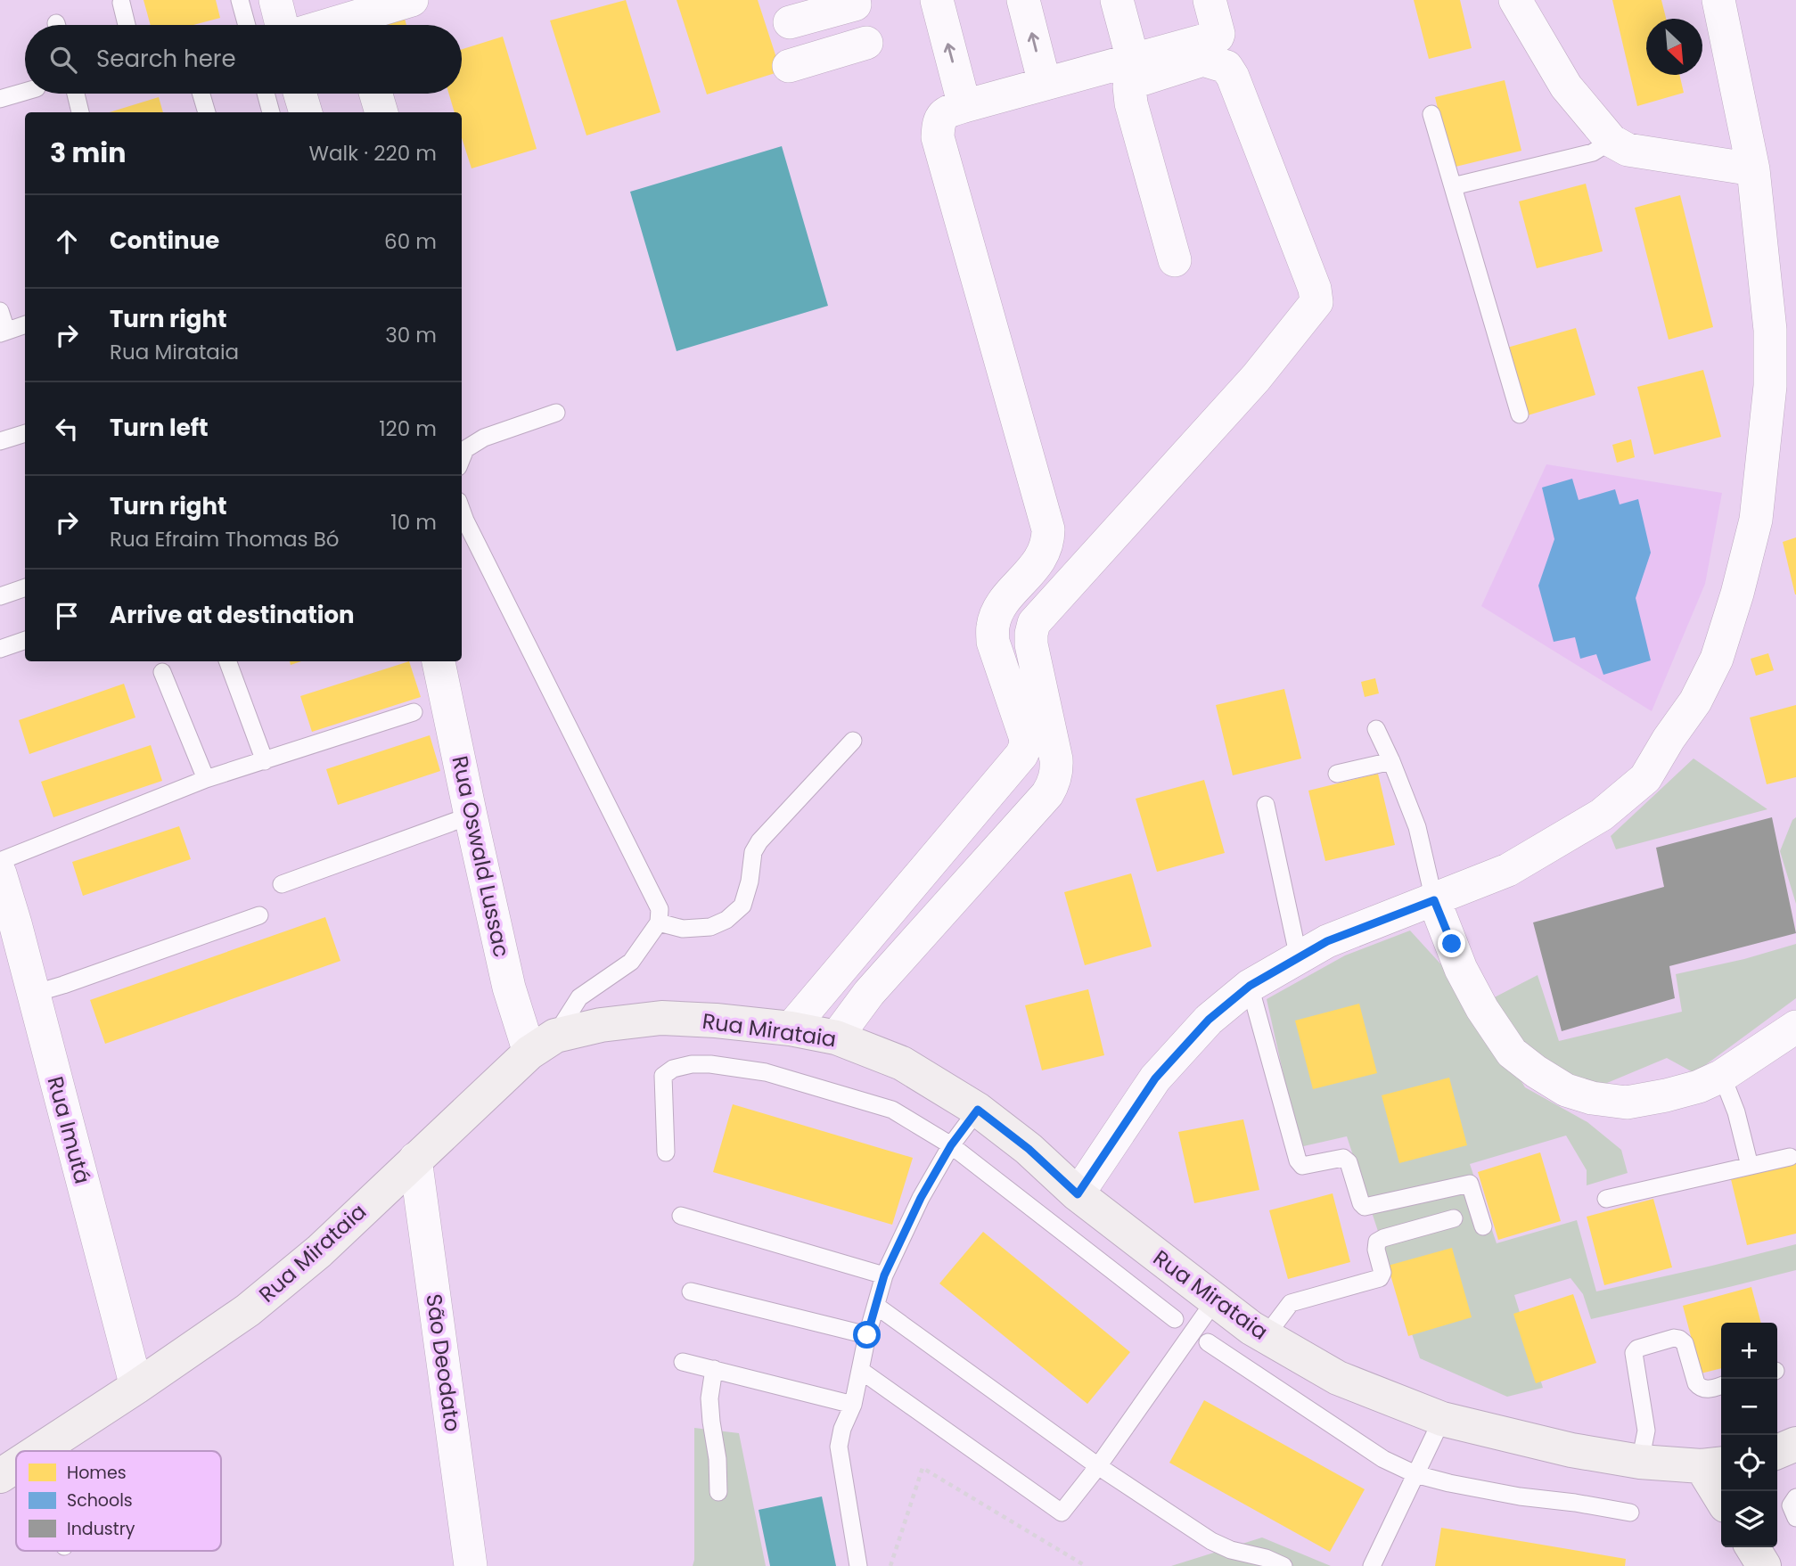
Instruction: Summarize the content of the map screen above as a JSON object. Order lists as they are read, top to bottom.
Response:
{
  "streets": {
    "street": [
      "Rua Oswald Lussac",
      "Rua Mirataia",
      "Rua Imutá",
      "São Deodato"
    ]
  },
  "crossings": [
    ["Rua Oswald Lussac", "Rua Mirataia"],
    ["Rua Mirataia", "Rua Imutá"],
    ["Rua Mirataia", "São Deodato"]
  ],
  "legend": ["Homes", "Schools", "Industry"],
  "north": "bottom right",
  "page": {
    "search": "Search here",
    "heading": ["3 min", "Walk · 220 m"],
    "list": [
      ["Continue", "60 m"],
      ["Turn right", "Rua Mirataia", "30 m"],
      ["Turn left", "120 m"],
      ["Turn right", "Rua Efraim Thomas Bó", "10 m"],
      "Arrive at destination"
    ],
    "map_buttons": ["+", "−"]
  }
}
